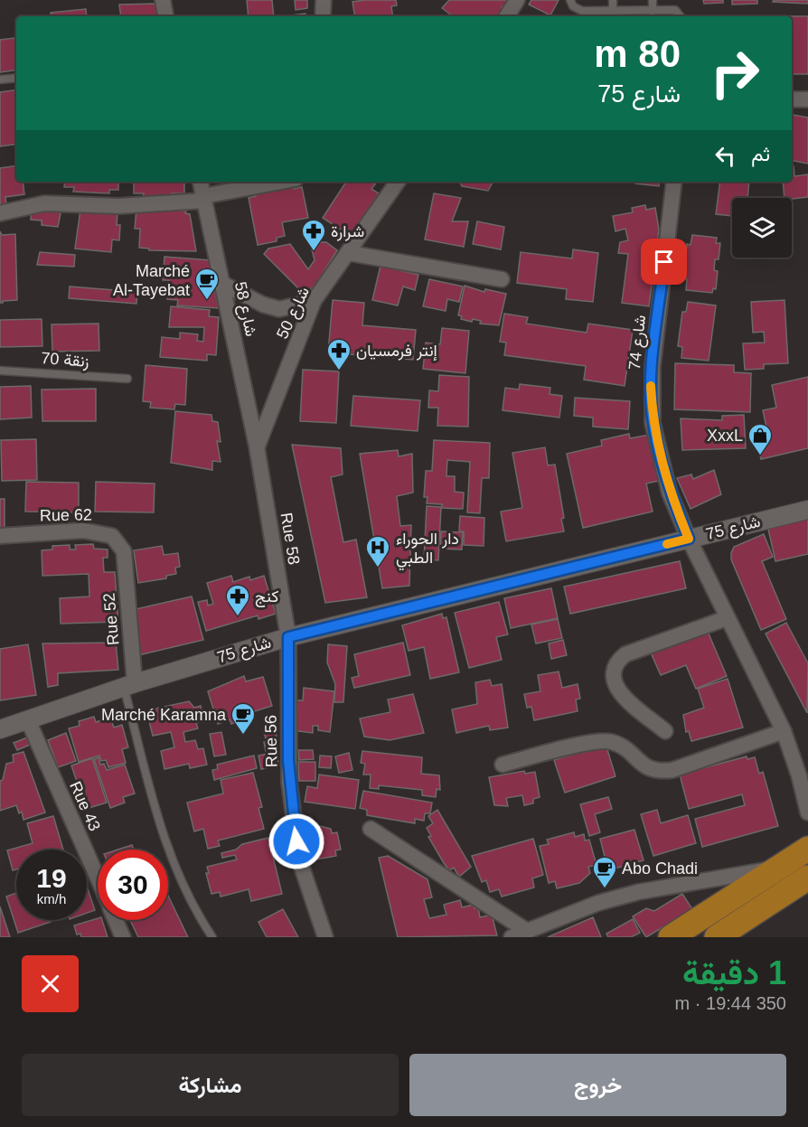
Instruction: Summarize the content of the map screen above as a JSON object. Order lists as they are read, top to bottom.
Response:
{
  "streets": {
    "street": [
      "شارع 58",
      "شارع 50",
      "شارع 74",
      "Rue 62",
      "شارع 75",
      "Rue 58",
      "Rue 52",
      "Rue 56",
      "Rue 43"
    ],
    "lane": ["زنقة 70"]
  },
  "crossings": [
    ["شارع 58", "شارع 50"],
    ["شارع 58", "Rue 58"],
    ["شارع 50", "Rue 58"],
    ["شارع 74", "شارع 75"],
    ["Rue 62", "Rue 52"],
    ["شارع 75", "Rue 58"],
    ["شارع 75", "Rue 52"],
    ["شارع 75", "Rue 56"],
    ["شارع 75", "Rue 43"],
    ["Rue 58", "Rue 56"]
  ],
  "places": {
    "pharmacy": ["شرارة", "إنتر فرمسيان", "كنج"],
    "cafe": ["Marché Al-Tayebat", "Marché Karamna", "Abo Chadi"],
    "shop": ["XxxL"],
    "hospital": ["دار الحوراء الطبي"]
  },
  "page": {
    "turn": ["80 m", "شارع 75"],
    "then": "ثم",
    "speed": "19 km/h",
    "limit": "30",
    "heading": ["1 دقيقة", "350 m · 19:44"],
    "buttons": ["خروج", "مشاركة"]
  }
}
